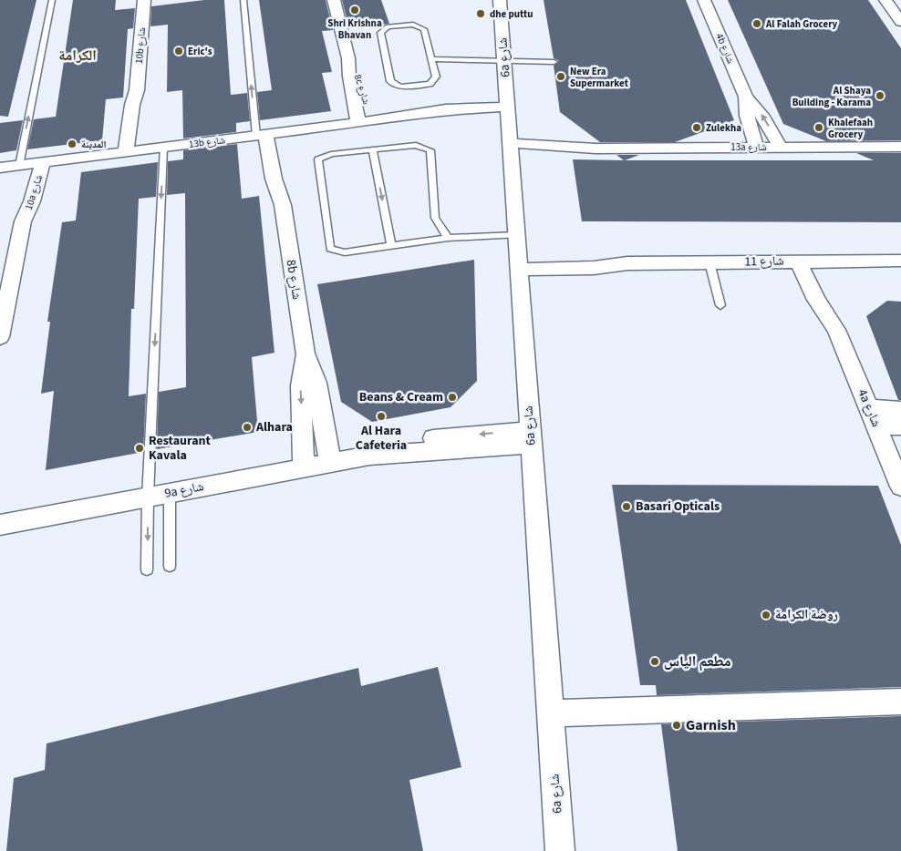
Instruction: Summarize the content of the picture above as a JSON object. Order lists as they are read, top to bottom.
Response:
{
  "streets": {
    "street": [
      "10b شارع",
      "4b شارع",
      "6a شارع",
      "8c شارع",
      "13b شارع",
      "13a شارع",
      "10a شارع",
      "شارع 11",
      "8b شارع",
      "4a شارع",
      "9a شارع"
    ]
  },
  "crossings": [
    ["10b شارع", "13b شارع"],
    ["4b شارع", "13a شارع"],
    ["6a شارع", "13b شارع"],
    ["6a شارع", "13a شارع"],
    ["6a شارع", "شارع 11"],
    ["6a شارع", "9a شارع"],
    ["8c شارع", "13b شارع"],
    ["13b شارع", "10a شارع"],
    ["13b شارع", "8b شارع"],
    ["شارع 11", "4a شارع"],
    ["8b شارع", "9a شارع"]
  ],
  "districts": ["الكرامة"],
  "places": [
    "Shri Krishna Bhavan",
    "dhe puttu",
    "Al Falah Grocery",
    "Eric's",
    "New Era Supermarket",
    "Al Shaya Building - Karama",
    "Zulekha",
    "Khalefaah Grocery",
    "المدينة",
    "Beans & Cream",
    "Al Hara Cafeteria",
    "Alhara",
    "Restaurant Kavala",
    "Basari Opticals",
    "روضة الكرامة",
    "مطعم الياس",
    "Garnish"
  ]
}
